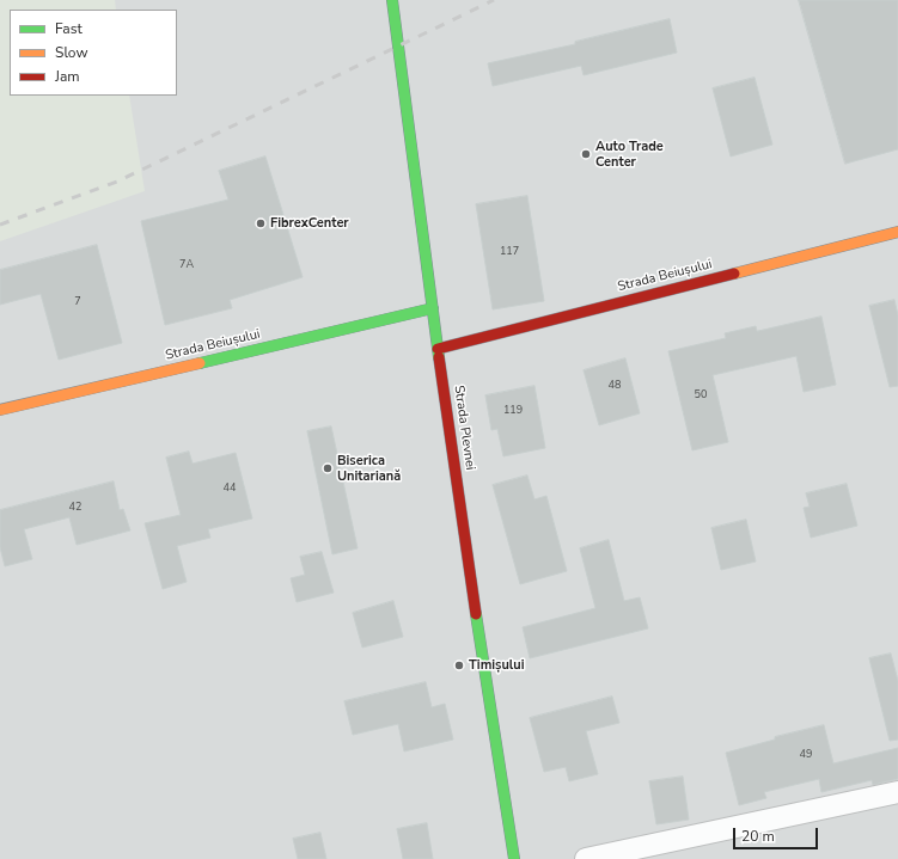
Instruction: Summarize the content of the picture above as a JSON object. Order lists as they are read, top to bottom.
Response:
{
  "streets": {
    "street": ["Strada Beiușului", "Strada Plevnei"]
  },
  "crossings": [
    ["Strada Beiușului", "Strada Plevnei"]
  ],
  "places": [
    "Auto Trade Center",
    "FibrexCenter",
    "Biserica Unitariană",
    "Timișului"
  ],
  "house_numbers": [
    "117",
    "7A",
    "7",
    "48",
    "50",
    "119",
    "44",
    "42",
    "49"
  ],
  "legend": ["Fast", "Slow", "Jam"],
  "scale_bar": "20 m"
}
